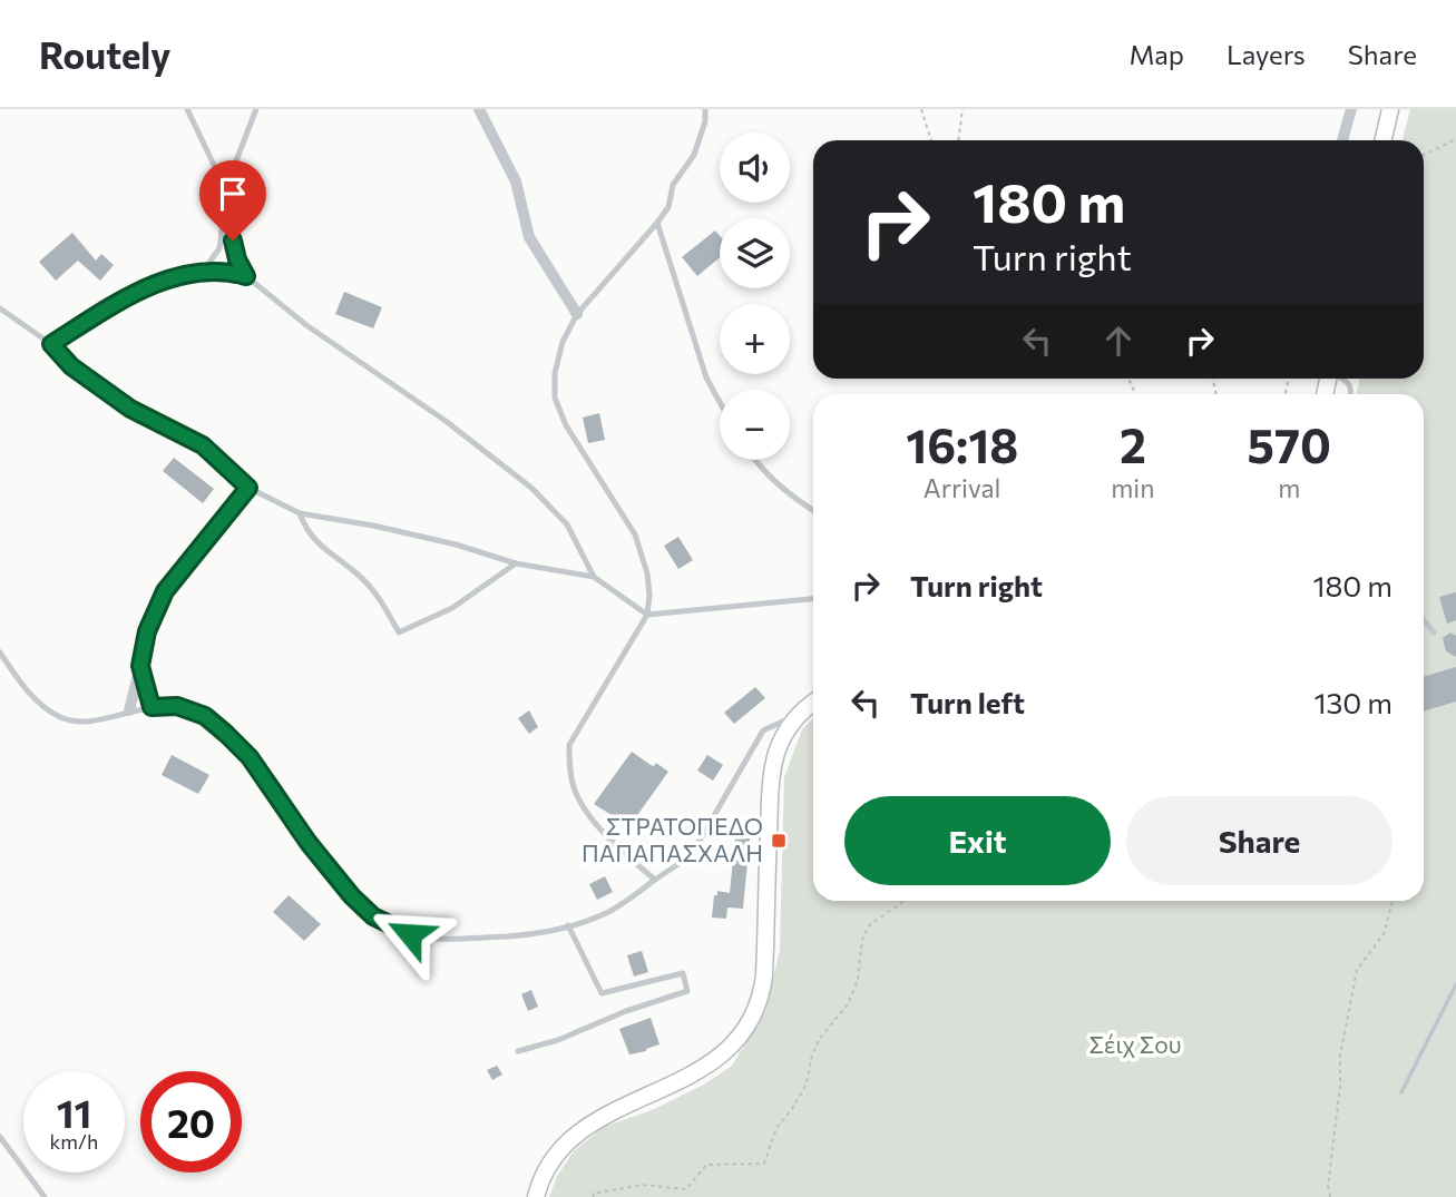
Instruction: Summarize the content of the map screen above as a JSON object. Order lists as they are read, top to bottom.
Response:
{
  "parks": ["Σέιχ Σου"],
  "places": {
    "transit": ["ΣΤΡΑΤΟΠΕΔΟ ΠΑΠΑΠΑΣΧΑΛΗ"]
  },
  "page": {
    "header": "Routely",
    "nav": ["Map", "Layers", "Share"],
    "map_buttons": ["+", "−"],
    "turn": ["180 m", "Turn right"],
    "eta": [
      "16:18",
      "Arrival",
      "2",
      "min",
      "570",
      "m"
    ],
    "list": [
      {
        "name": "Turn right",
        "value": "180 m"
      },
      {
        "name": "Turn left",
        "value": "130 m"
      }
    ],
    "buttons": ["Exit", "Share"],
    "speed": "11 km/h",
    "limit": "20"
  }
}
